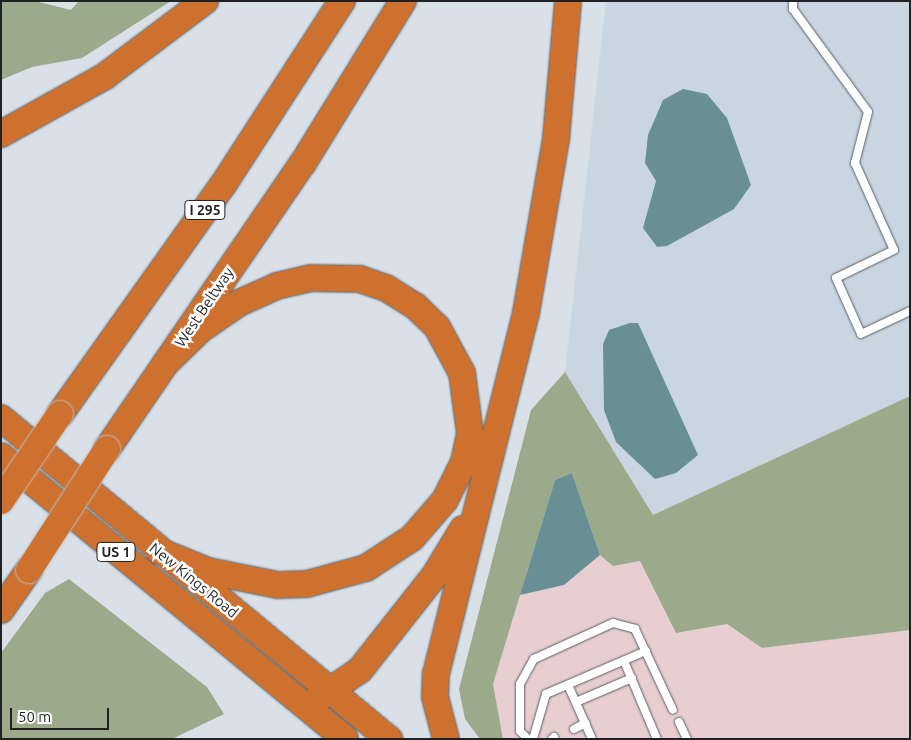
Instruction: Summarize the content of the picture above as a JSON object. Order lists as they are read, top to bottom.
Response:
{
  "streets": {
    "highway": [
      "I 295",
      "West Beltway",
      "US 1",
      "New Kings Road"
    ]
  },
  "scale_bar": "50 m"
}
